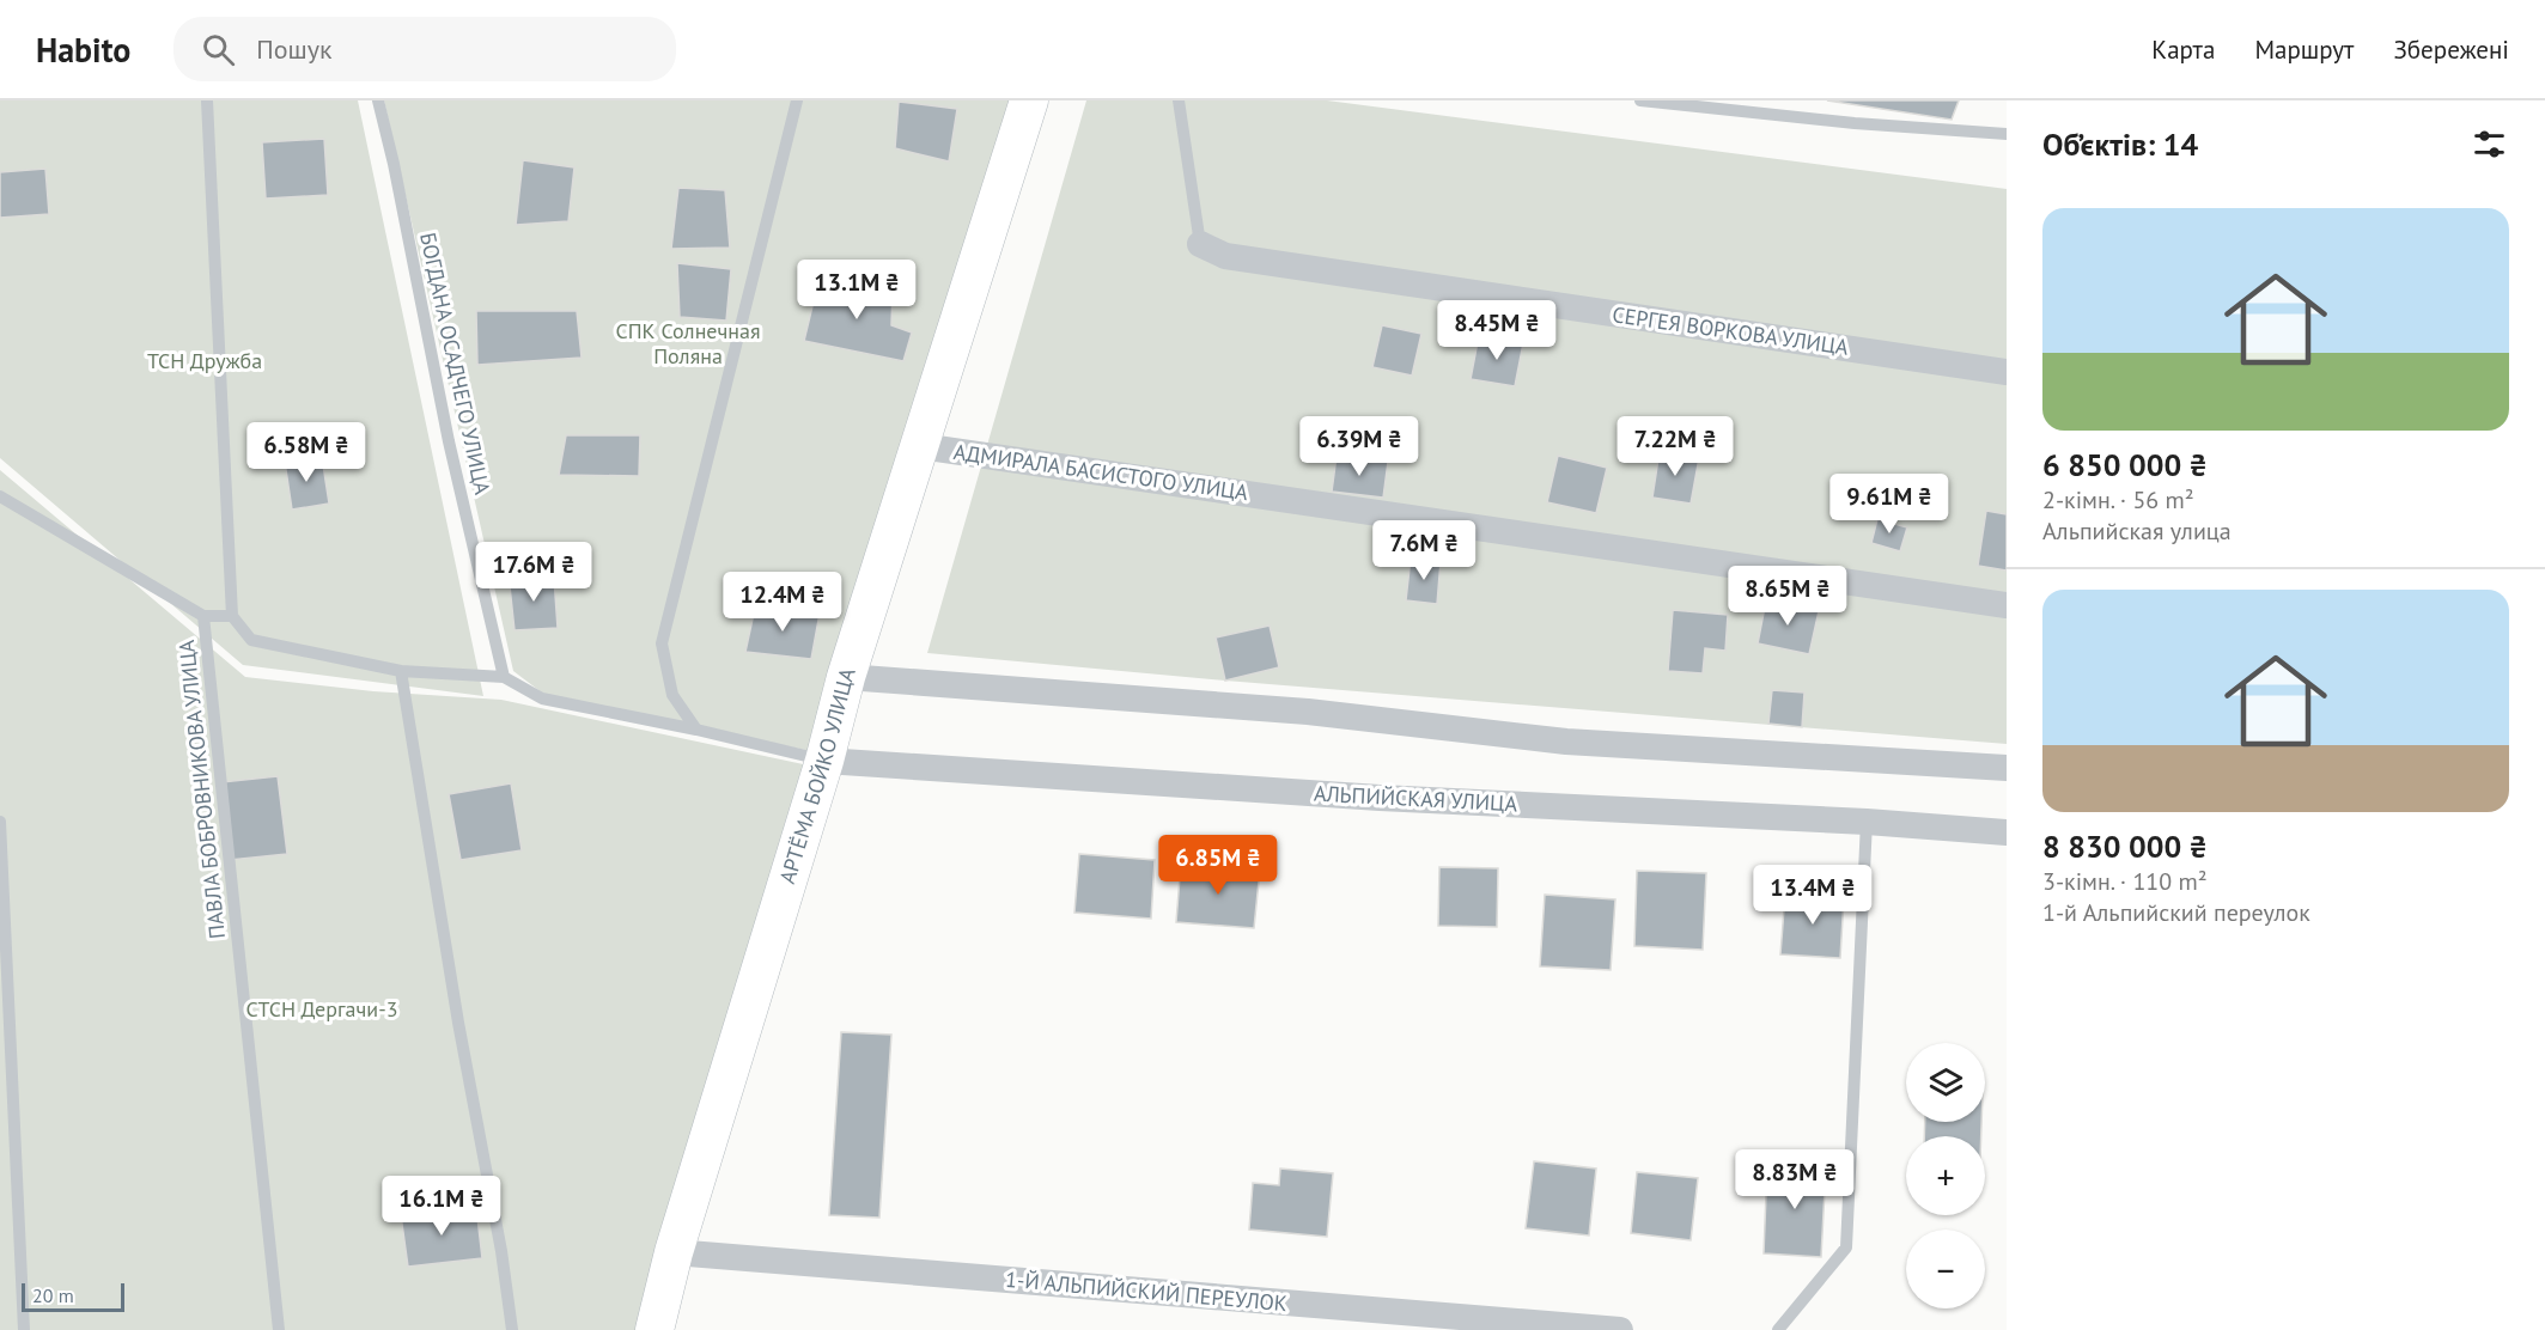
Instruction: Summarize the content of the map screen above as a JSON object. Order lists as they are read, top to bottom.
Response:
{
  "streets": {
    "main road": ["АРТЁМА БОЙКО УЛИЦА"],
    "street": [
      "СЕРГЕЯ ВОРКОВА УЛИЦА",
      "АДМИРАЛА БАСИСТОГО УЛИЦА",
      "АЛЬПИЙСКАЯ УЛИЦА",
      "1-Й АЛЬПИЙСКИЙ ПЕРЕУЛОК"
    ],
    "lane": ["БОГДАНА ОСАДЧЕГО УЛИЦА", "ПАВЛА БОБРОВНИКОВА УЛИЦА"]
  },
  "crossings": [
    ["АДМИРАЛА БАСИСТОГО УЛИЦА", "АРТЁМА БОЙКО УЛИЦА"],
    ["АРТЁМА БОЙКО УЛИЦА", "АЛЬПИЙСКАЯ УЛИЦА"],
    ["АРТЁМА БОЙКО УЛИЦА", "1-Й АЛЬПИЙСКИЙ ПЕРЕУЛОК"]
  ],
  "parks": ["СПК Солнечная Поляна", "ТСН Дружба", "СТСН Дергачи-3"],
  "scale_bar": "20 m",
  "page": {
    "header": "Habito",
    "search": "Пошук",
    "nav": ["Карта", "Маршрут", "Збережені"],
    "heading": "Об’єктів: 14",
    "list": [
      {
        "name": "6 850 000 ₴",
        "note": "2-кімн. · 56 m² · Альпийская улица"
      },
      {
        "name": "8 830 000 ₴",
        "note": "3-кімн. · 110 m² · 1-й Альпийский переулок"
      }
    ],
    "price": [
      "13.1M ₴",
      "8.45M ₴",
      "6.39M ₴",
      "7.22M ₴",
      "6.58M ₴",
      "9.61M ₴",
      "7.6M ₴",
      "17.6M ₴",
      "8.65M ₴",
      "12.4M ₴",
      "6.85M ₴",
      "13.4M ₴",
      "8.83M ₴",
      "16.1M ₴"
    ],
    "map_buttons": ["+", "−"],
    "scale": "20 m"
  }
}
